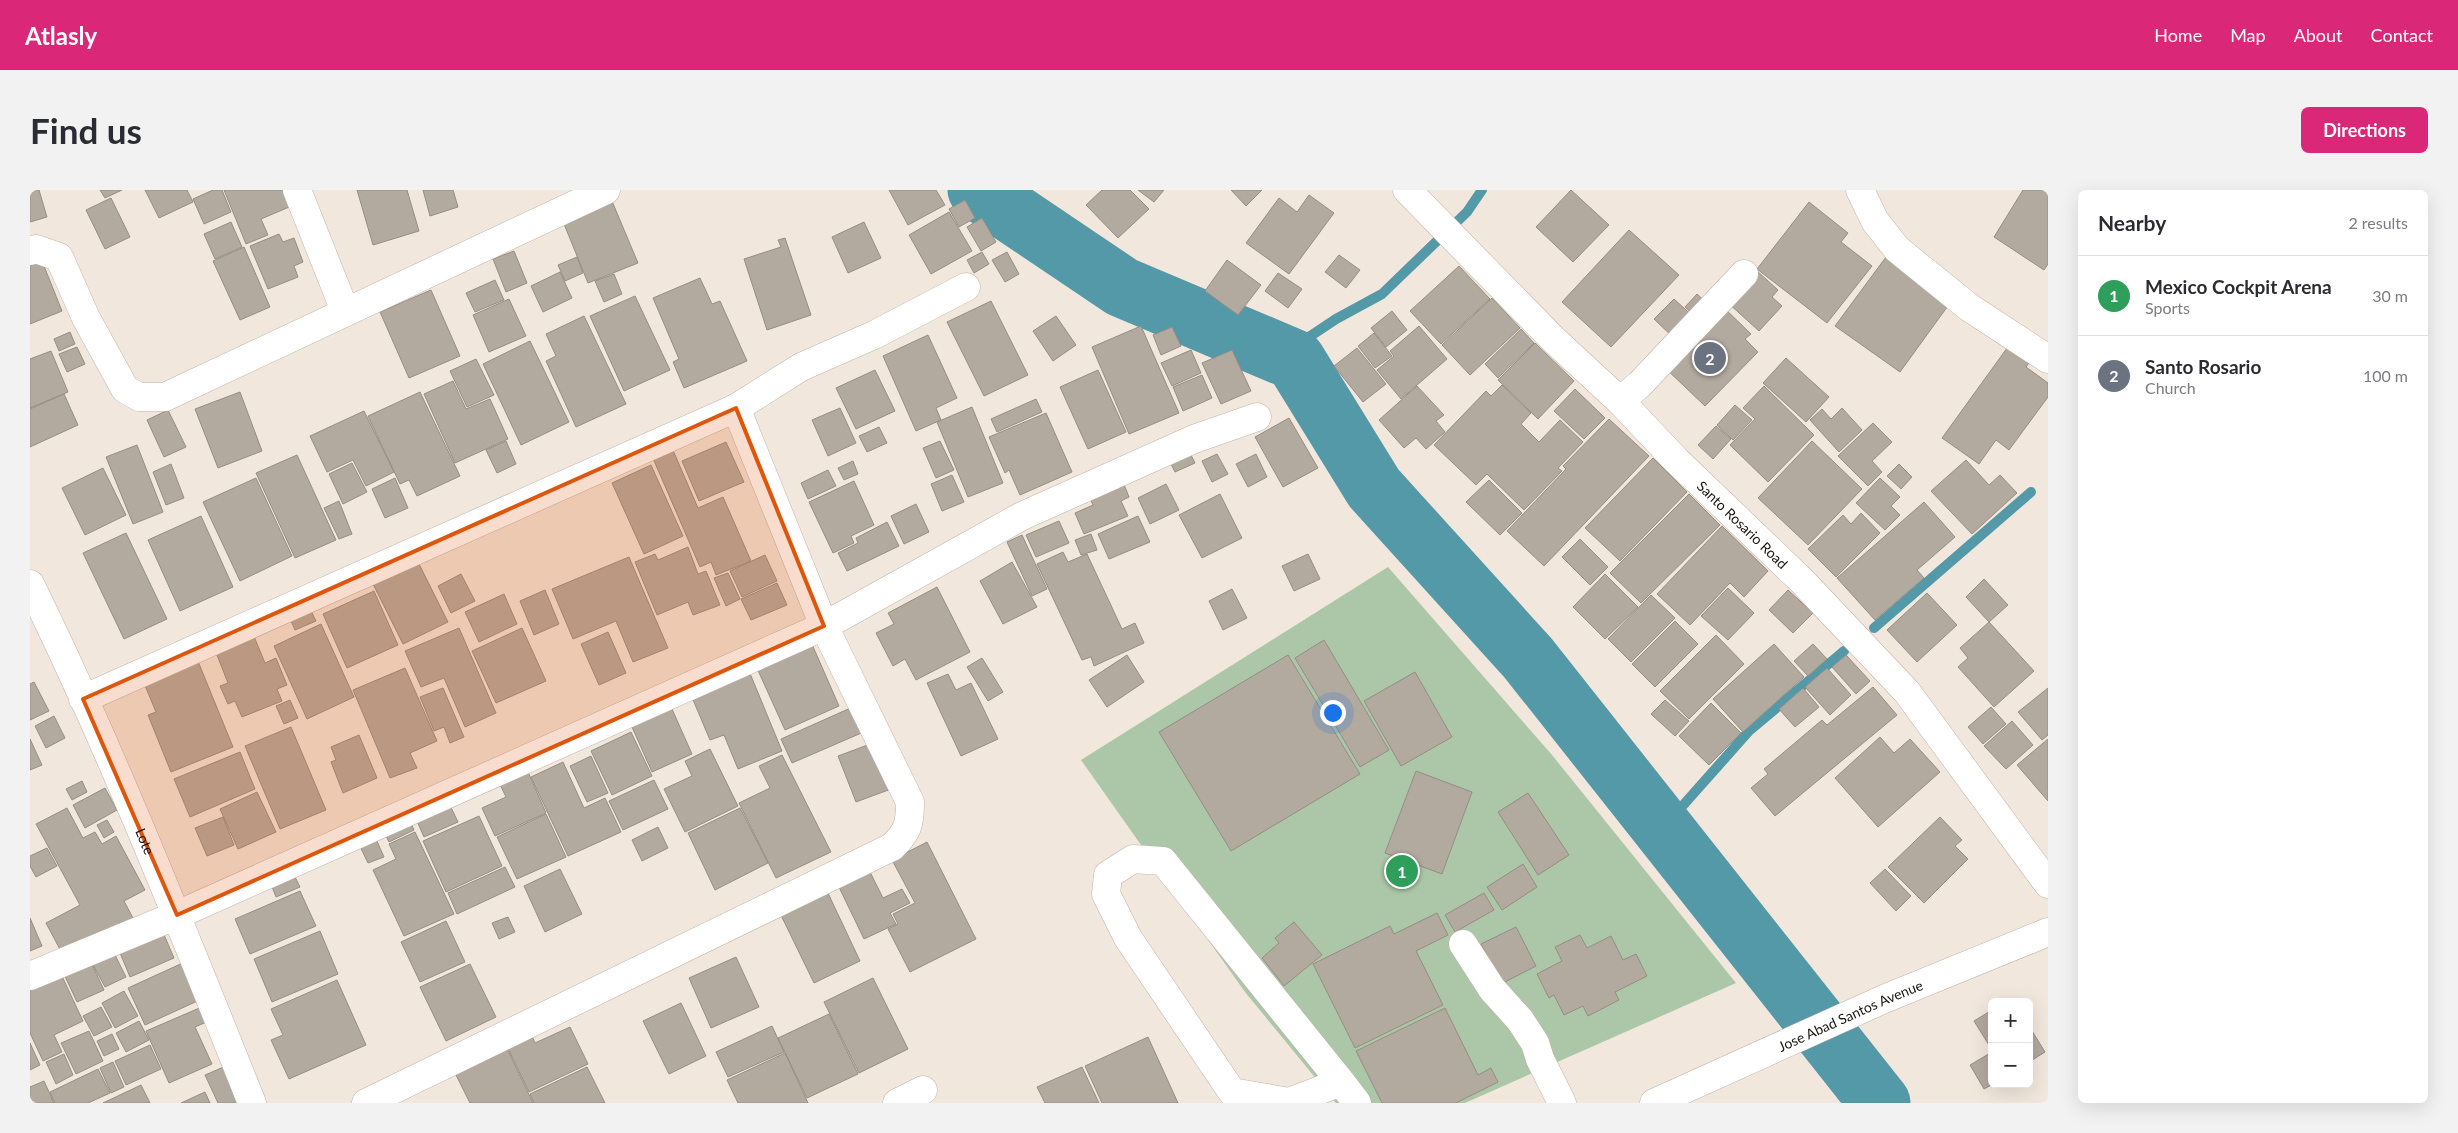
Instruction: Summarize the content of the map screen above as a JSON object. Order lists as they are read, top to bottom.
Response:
{
  "streets": {
    "main road": ["Santo Rosario Road", "Lote", "Jose Abad Santos Avenue"]
  },
  "page": {
    "header": "Atlasly",
    "nav": [
      "Home",
      "Map",
      "About",
      "Contact"
    ],
    "buttons": "Directions",
    "title": "Find us",
    "heading": ["Nearby", "2 results"],
    "list": [
      {
        "mark": "1",
        "name": "Mexico Cockpit Arena",
        "note": "Sports",
        "value": "30 m"
      },
      {
        "mark": "2",
        "name": "Santo Rosario",
        "note": "Church",
        "value": "100 m"
      }
    ],
    "pins": ["2", "1"],
    "map_buttons": ["+", "−"]
  }
}
